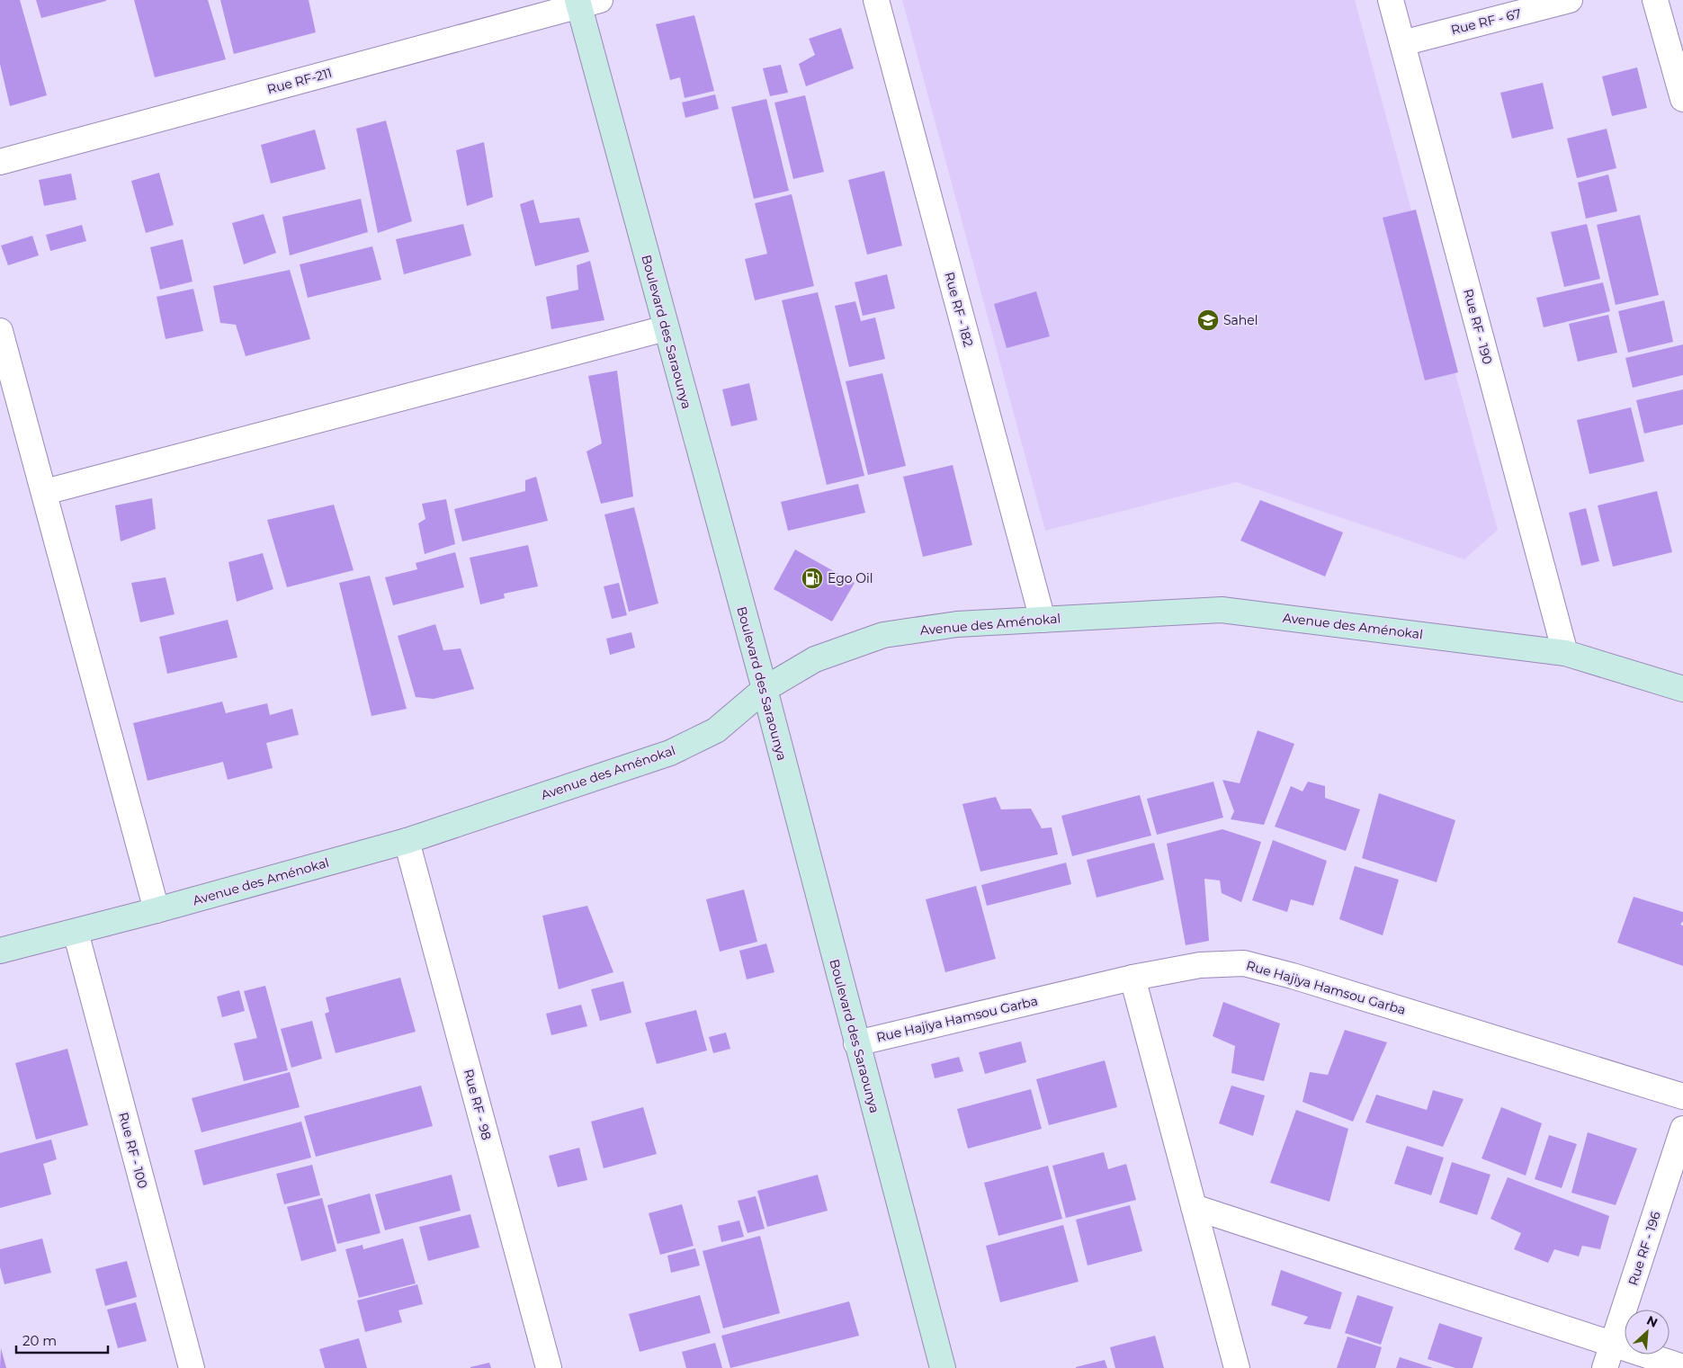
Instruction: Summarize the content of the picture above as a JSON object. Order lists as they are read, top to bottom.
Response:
{
  "streets": {
    "main road": ["Boulevard des Saraounya", "Avenue des Aménokal"],
    "street": [
      "Rue RF - 67",
      "Rue RF-211",
      "Rue RF - 182",
      "Rue RF - 190",
      "Rue Hajiya Hamsou Garba",
      "Rue RF - 98",
      "Rue RF - 100",
      "Rue RF - 196"
    ]
  },
  "crossings": [
    ["Rue RF - 67", "Rue RF - 190"],
    ["Rue RF-211", "Boulevard des Saraounya"],
    ["Rue RF - 182", "Avenue des Aménokal"],
    ["Rue RF - 190", "Avenue des Aménokal"],
    ["Boulevard des Saraounya", "Avenue des Aménokal"],
    ["Boulevard des Saraounya", "Rue Hajiya Hamsou Garba"],
    ["Avenue des Aménokal", "Rue RF - 98"],
    ["Avenue des Aménokal", "Rue RF - 100"]
  ],
  "places": {
    "school or university": ["Sahel"],
    "fuel station": ["Ego Oil"]
  },
  "scale_bar": "20 m",
  "north": "top right"
}
